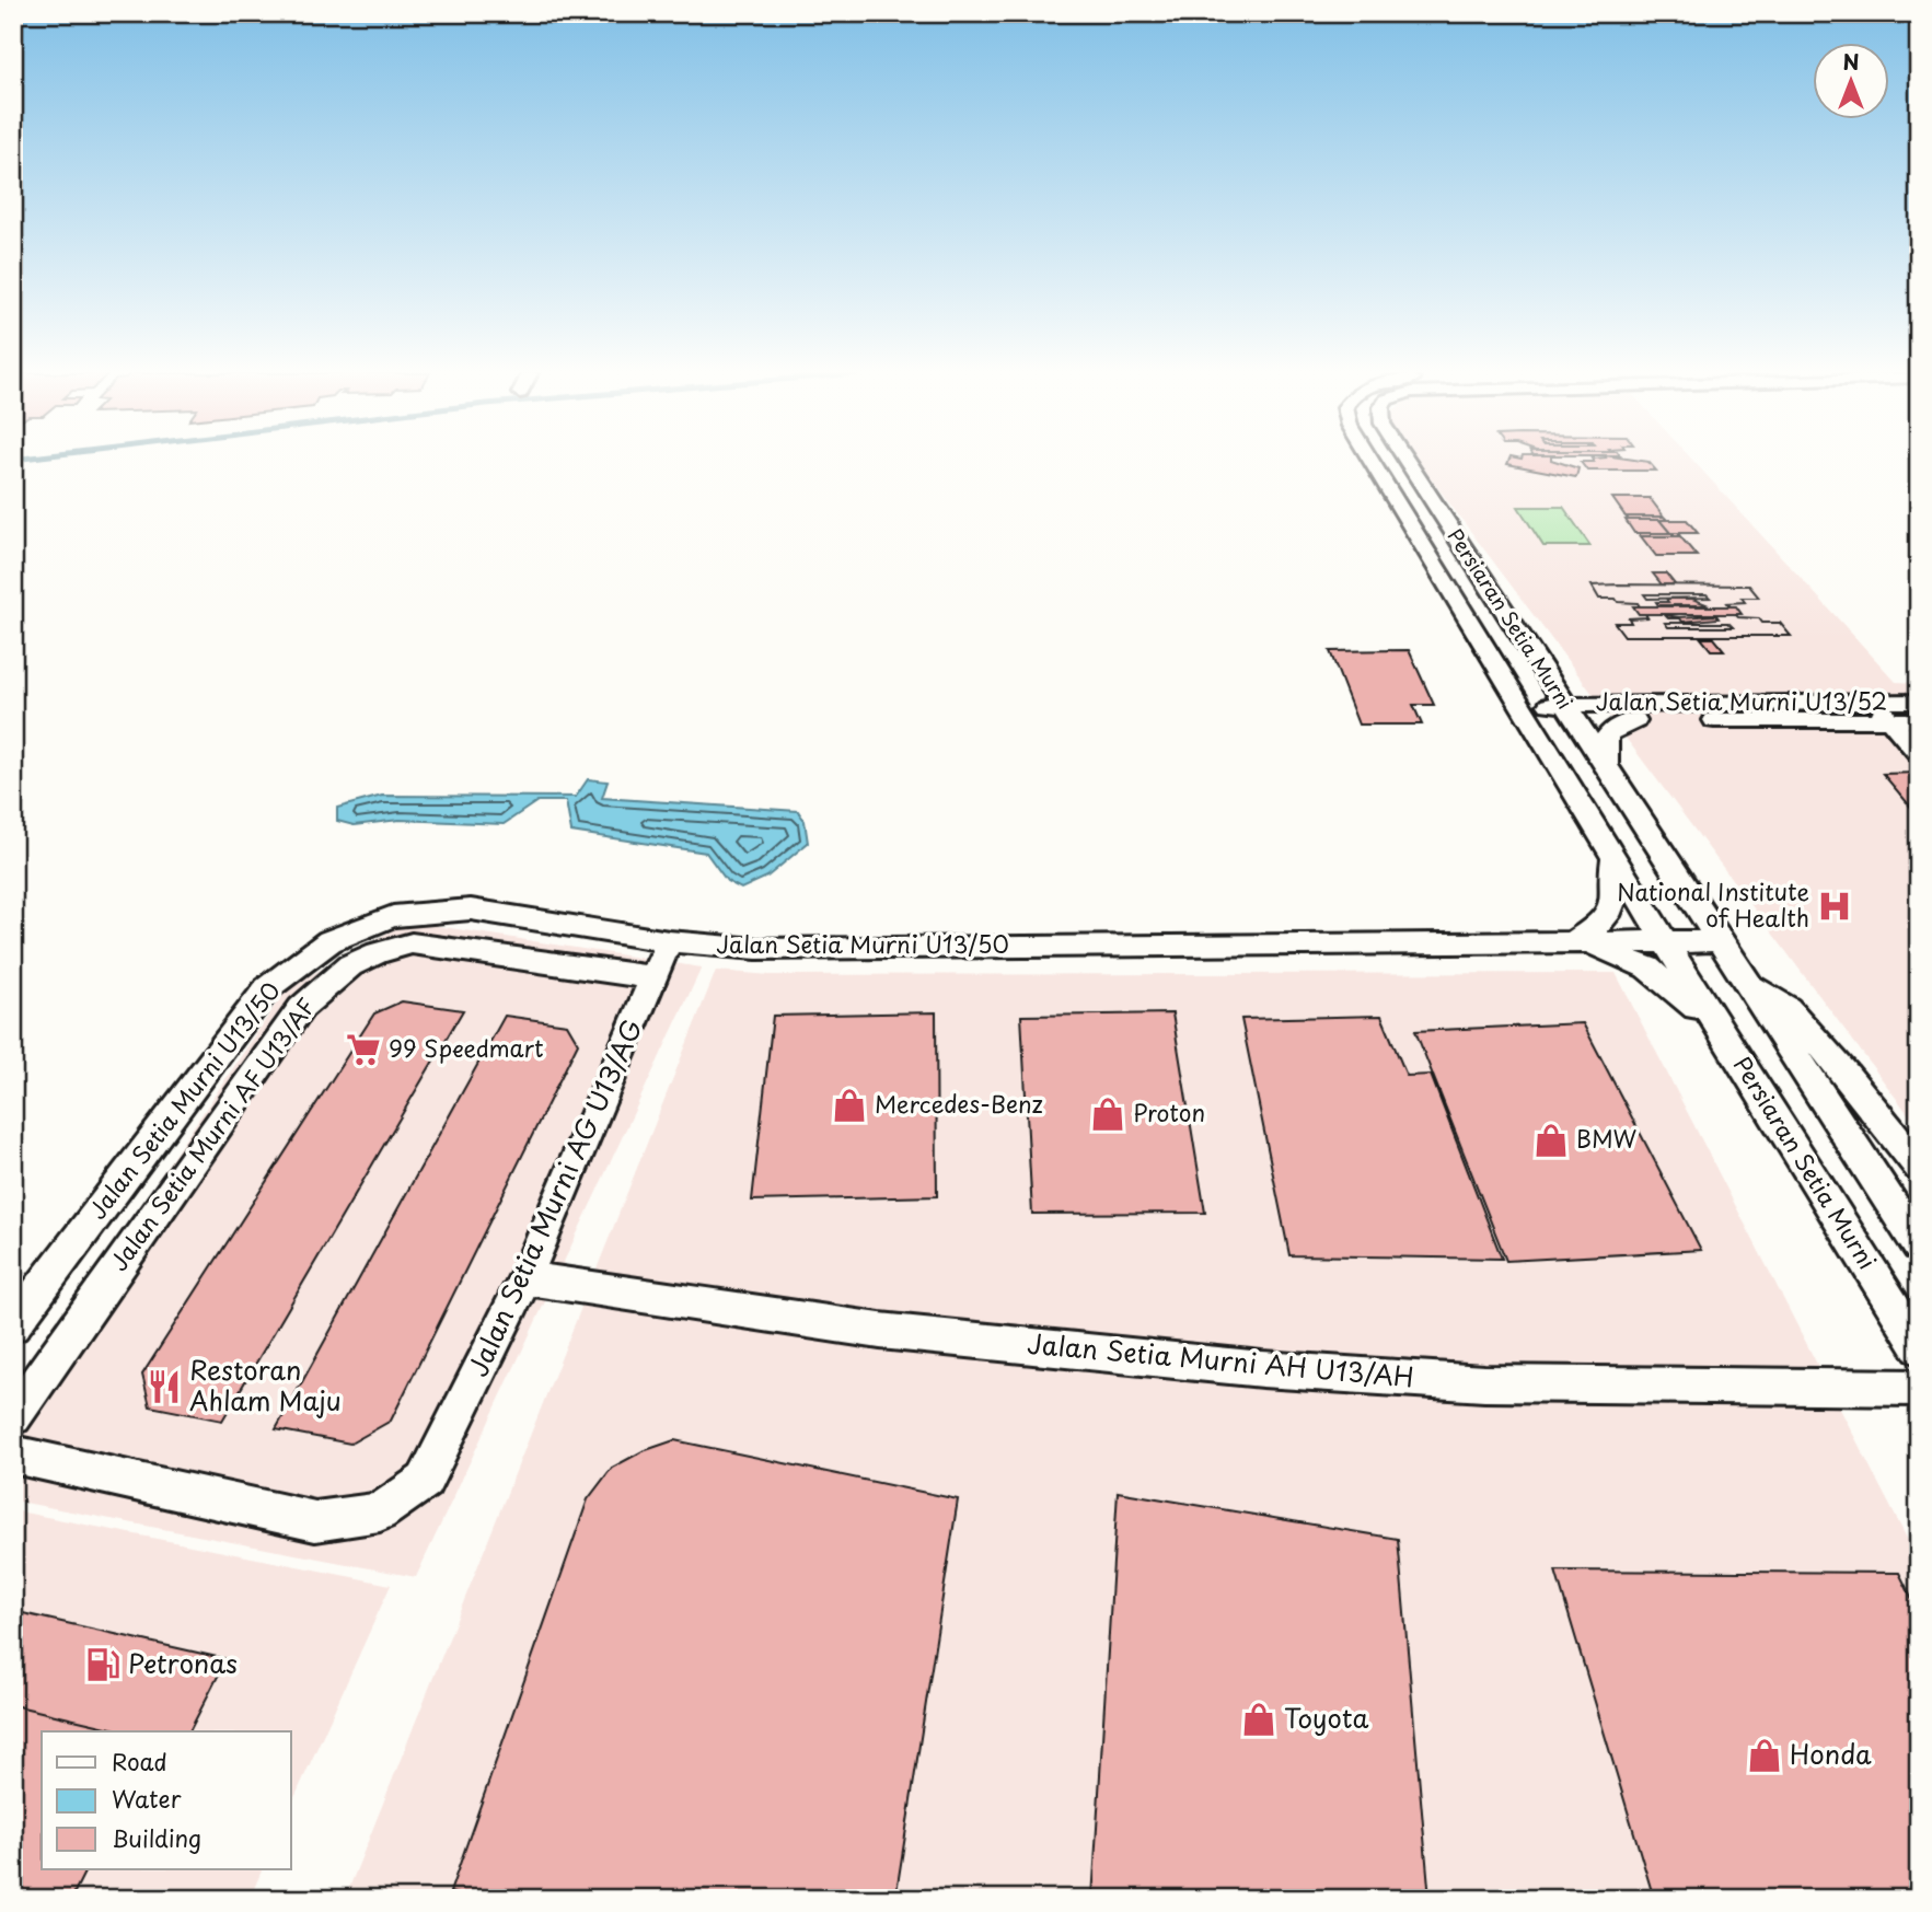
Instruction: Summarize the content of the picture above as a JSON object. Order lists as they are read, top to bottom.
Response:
{
  "streets": {
    "street": [
      "Persiaran Setia Murni",
      "Jalan Setia Murni U13/52",
      "Jalan Setia Murni U13/50",
      "Jalan Setia Murni AF U13/AF",
      "Jalan Setia Murni AG U13/AG",
      "Jalan Setia Murni AH U13/AH"
    ]
  },
  "crossings": [
    ["Persiaran Setia Murni", "Jalan Setia Murni U13/52"],
    ["Persiaran Setia Murni", "Jalan Setia Murni U13/50"],
    ["Jalan Setia Murni U13/50", "Jalan Setia Murni AG U13/AG"],
    ["Jalan Setia Murni AF U13/AF", "Jalan Setia Murni AG U13/AG"],
    ["Jalan Setia Murni AG U13/AG", "Jalan Setia Murni AH U13/AH"]
  ],
  "places": {
    "hospital": ["National Institute of Health"],
    "supermarket": ["99 Speedmart"],
    "shop": [
      "Mercedes-Benz",
      "Proton",
      "BMW",
      "Toyota",
      "Honda"
    ],
    "restaurant": ["Restoran Ahlam Maju"],
    "fuel station": ["Petronas"]
  },
  "legend": ["Road", "Water", "Building"],
  "north": "top"
}
